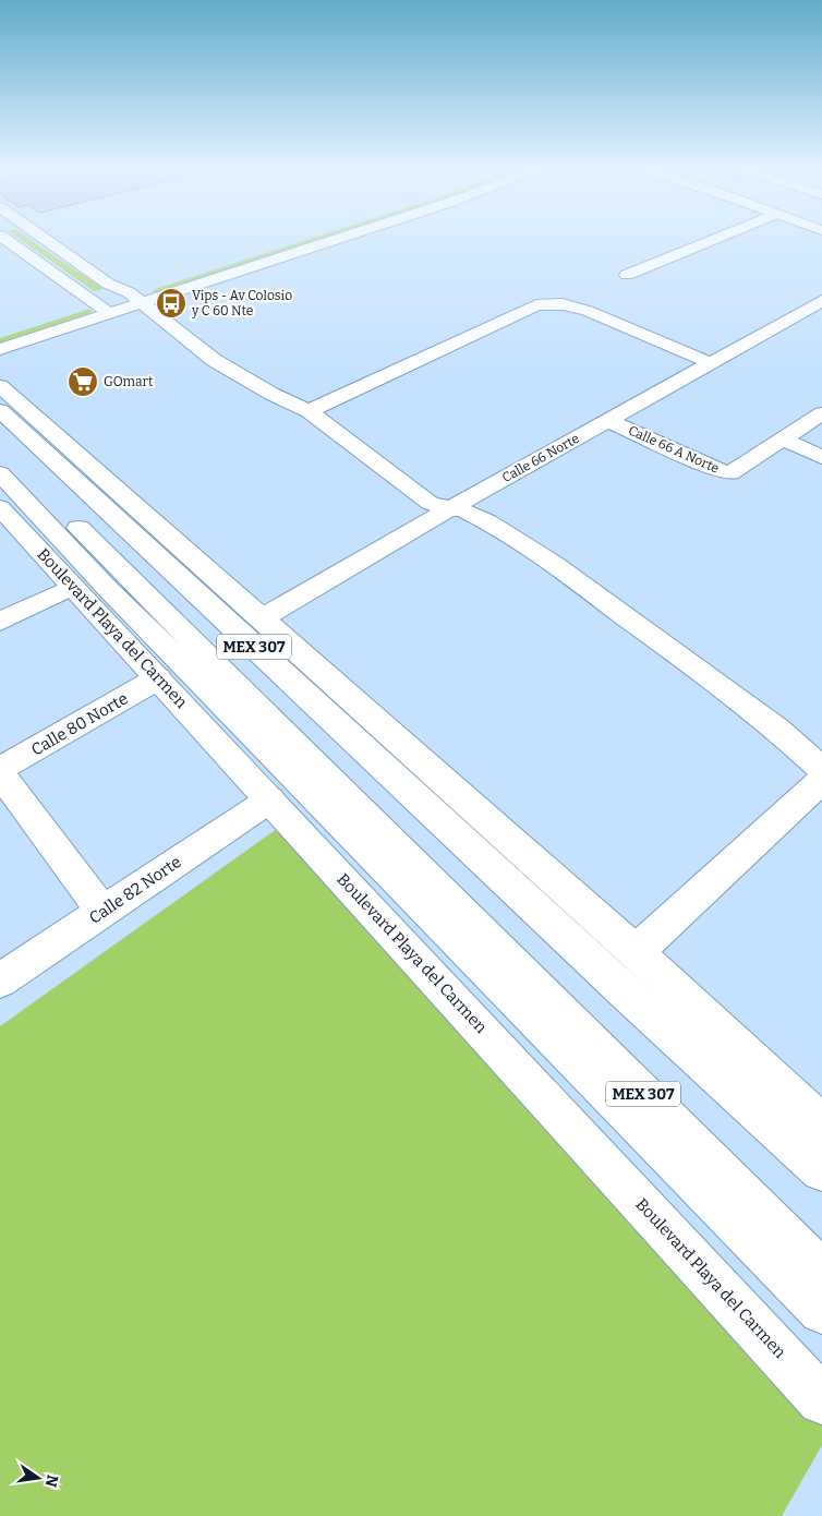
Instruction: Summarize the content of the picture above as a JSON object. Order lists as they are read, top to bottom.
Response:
{
  "streets": {
    "main road": [
      "Calle 66 A Norte",
      "Calle 66 Norte",
      "Boulevard Playa del Carmen",
      "MEX 307",
      "Calle 80 Norte",
      "Calle 82 Norte"
    ]
  },
  "crossings": [
    ["Calle 66 A Norte", "Calle 66 Norte"],
    ["Boulevard Playa del Carmen", "Calle 80 Norte"],
    ["Boulevard Playa del Carmen", "Calle 82 Norte"]
  ],
  "places": {
    "bus stop": ["Vips - Av Colosio y C 60 Nte"],
    "supermarket": ["GOmart"]
  },
  "north": "right"
}
